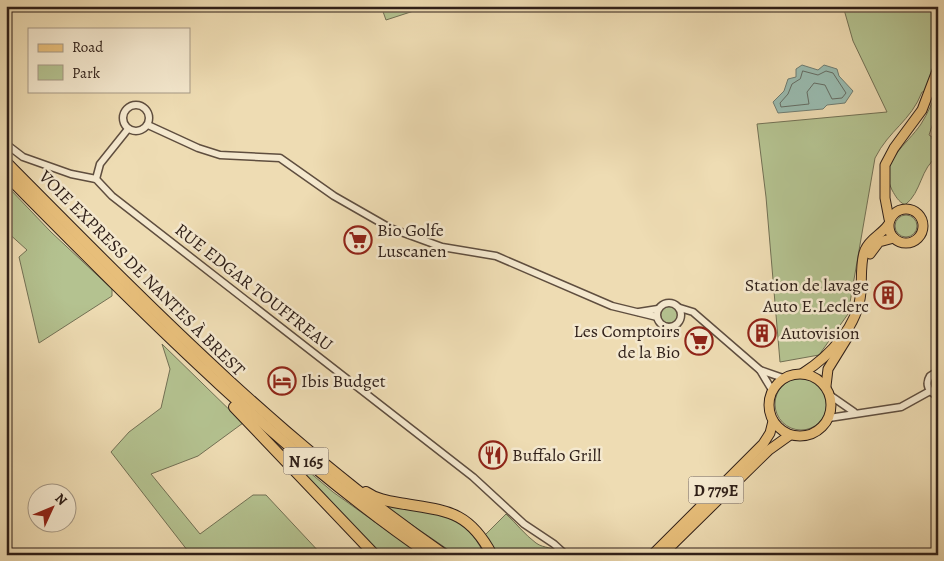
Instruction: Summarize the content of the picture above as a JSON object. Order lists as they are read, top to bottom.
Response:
{
  "streets": {
    "highway": ["VOIE EXPRESS DE NANTES À BREST", "N 165"],
    "main road": ["D 779E"],
    "street": ["RUE EDGAR TOUFFREAU"]
  },
  "places": {
    "supermarket": ["Bio Golfe Luscanen", "Les Comptoirs de la Bio"],
    "building": ["Station de lavage Auto E.Leclerc", "Autovision"],
    "hotel": ["Ibis Budget"],
    "restaurant": ["Buffalo Grill"]
  },
  "legend": ["Road", "Park"],
  "north": "top right"
}
